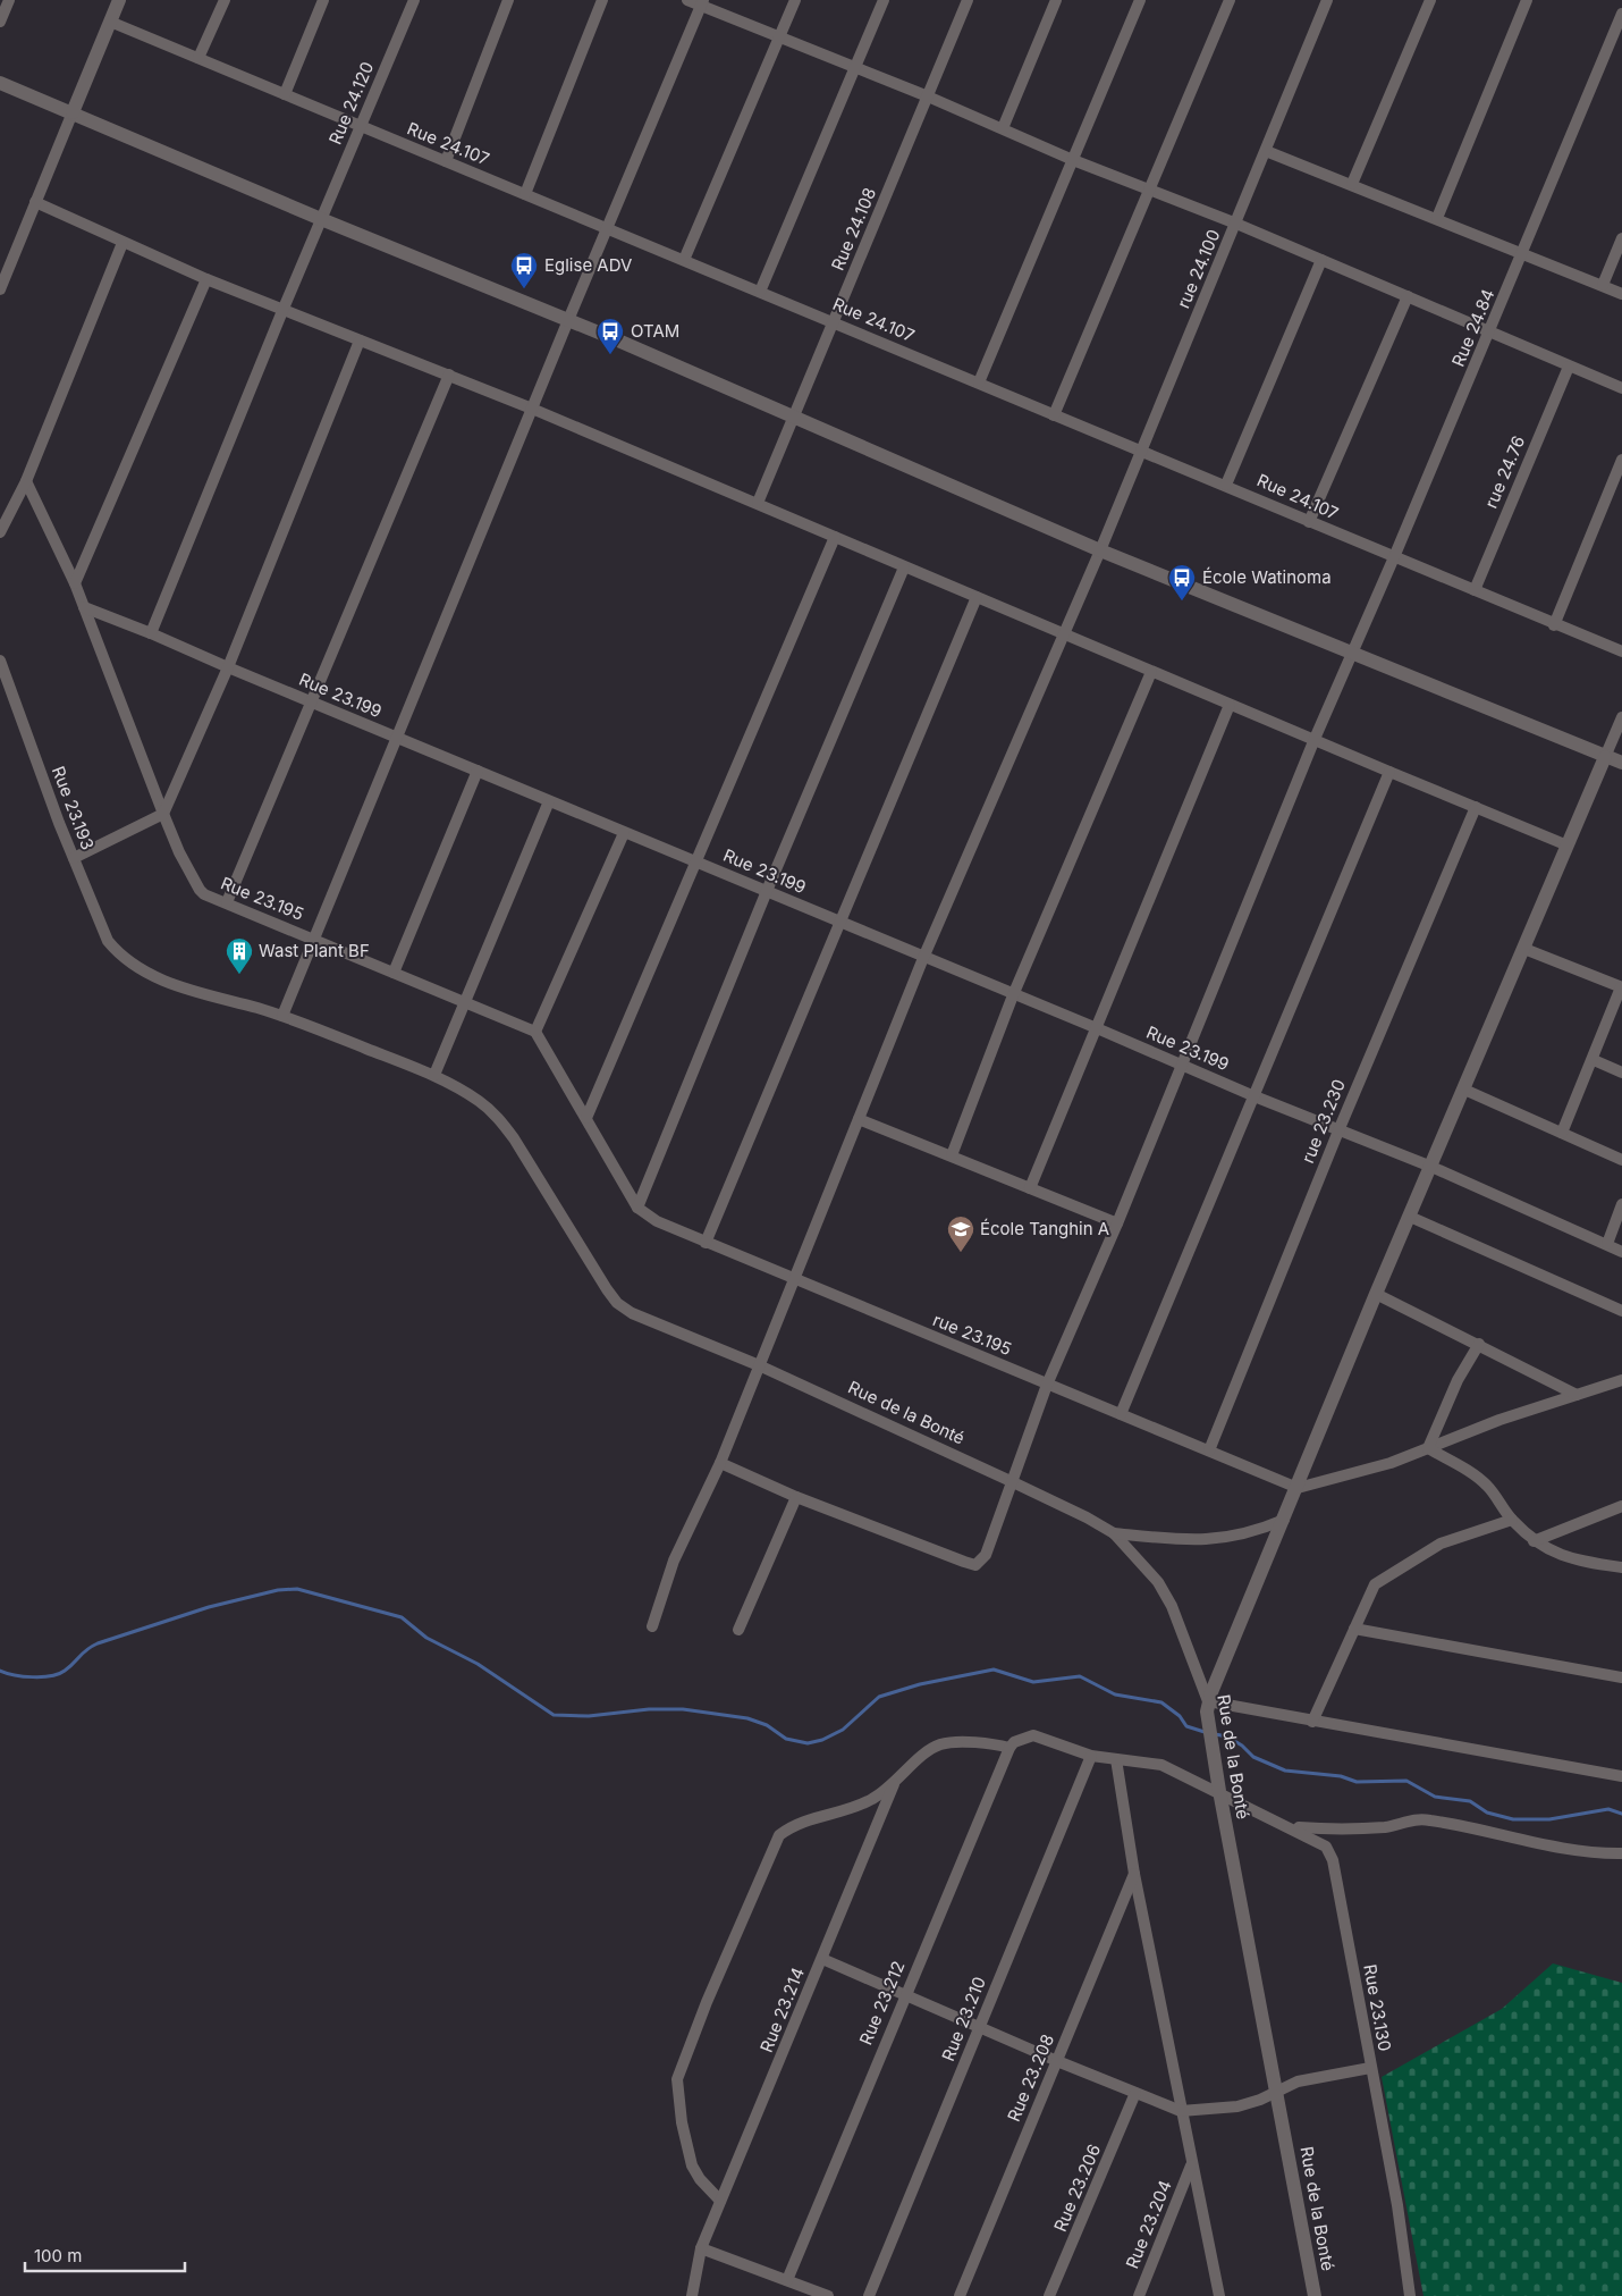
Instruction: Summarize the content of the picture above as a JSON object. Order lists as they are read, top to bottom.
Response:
{
  "streets": {
    "street": [
      "Rue 24.120",
      "Rue 24.107",
      "Rue 24.108",
      "rue 24.100",
      "Rue 24.84",
      "rue 24.76",
      "Rue 23.199",
      "Rue 23.193",
      "Rue 23.195",
      "rue 23.230",
      "rue 23.195",
      "Rue de la Bonté",
      "Rue 23.212",
      "Rue 23.130",
      "Rue 23.214",
      "Rue 23.210",
      "Rue 23.208",
      "Rue 23.206",
      "Rue 23.204"
    ]
  },
  "crossings": [
    ["Rue 24.120", "Rue 24.107"],
    ["Rue 24.120", "Rue 23.199"],
    ["Rue 24.107", "Rue 24.108"],
    ["Rue 24.107", "rue 24.100"],
    ["Rue 24.107", "Rue 24.84"],
    ["Rue 24.107", "rue 24.76"],
    ["rue 24.100", "Rue 23.199"],
    ["rue 24.100", "rue 23.195"],
    ["rue 24.100", "Rue de la Bonté"],
    ["Rue 24.84", "Rue 23.199"],
    ["Rue 24.84", "rue 23.195"],
    ["Rue 24.84", "Rue de la Bonté"],
    ["Rue 23.199", "Rue 23.195"],
    ["Rue 23.199", "rue 23.230"],
    ["Rue 23.193", "Rue de la Bonté"],
    ["rue 23.230", "rue 23.195"],
    ["Rue de la Bonté", "Rue 23.130"],
    ["Rue 23.212", "Rue 23.130"],
    ["Rue 23.130", "Rue 23.214"],
    ["Rue 23.130", "Rue 23.210"]
  ],
  "places": {
    "bus stop": ["Eglise ADV", "OTAM", "École Watinoma"],
    "building": ["Wast Plant BF"],
    "school or university": ["École Tanghin A"]
  },
  "scale_bar": "100 m"
}
